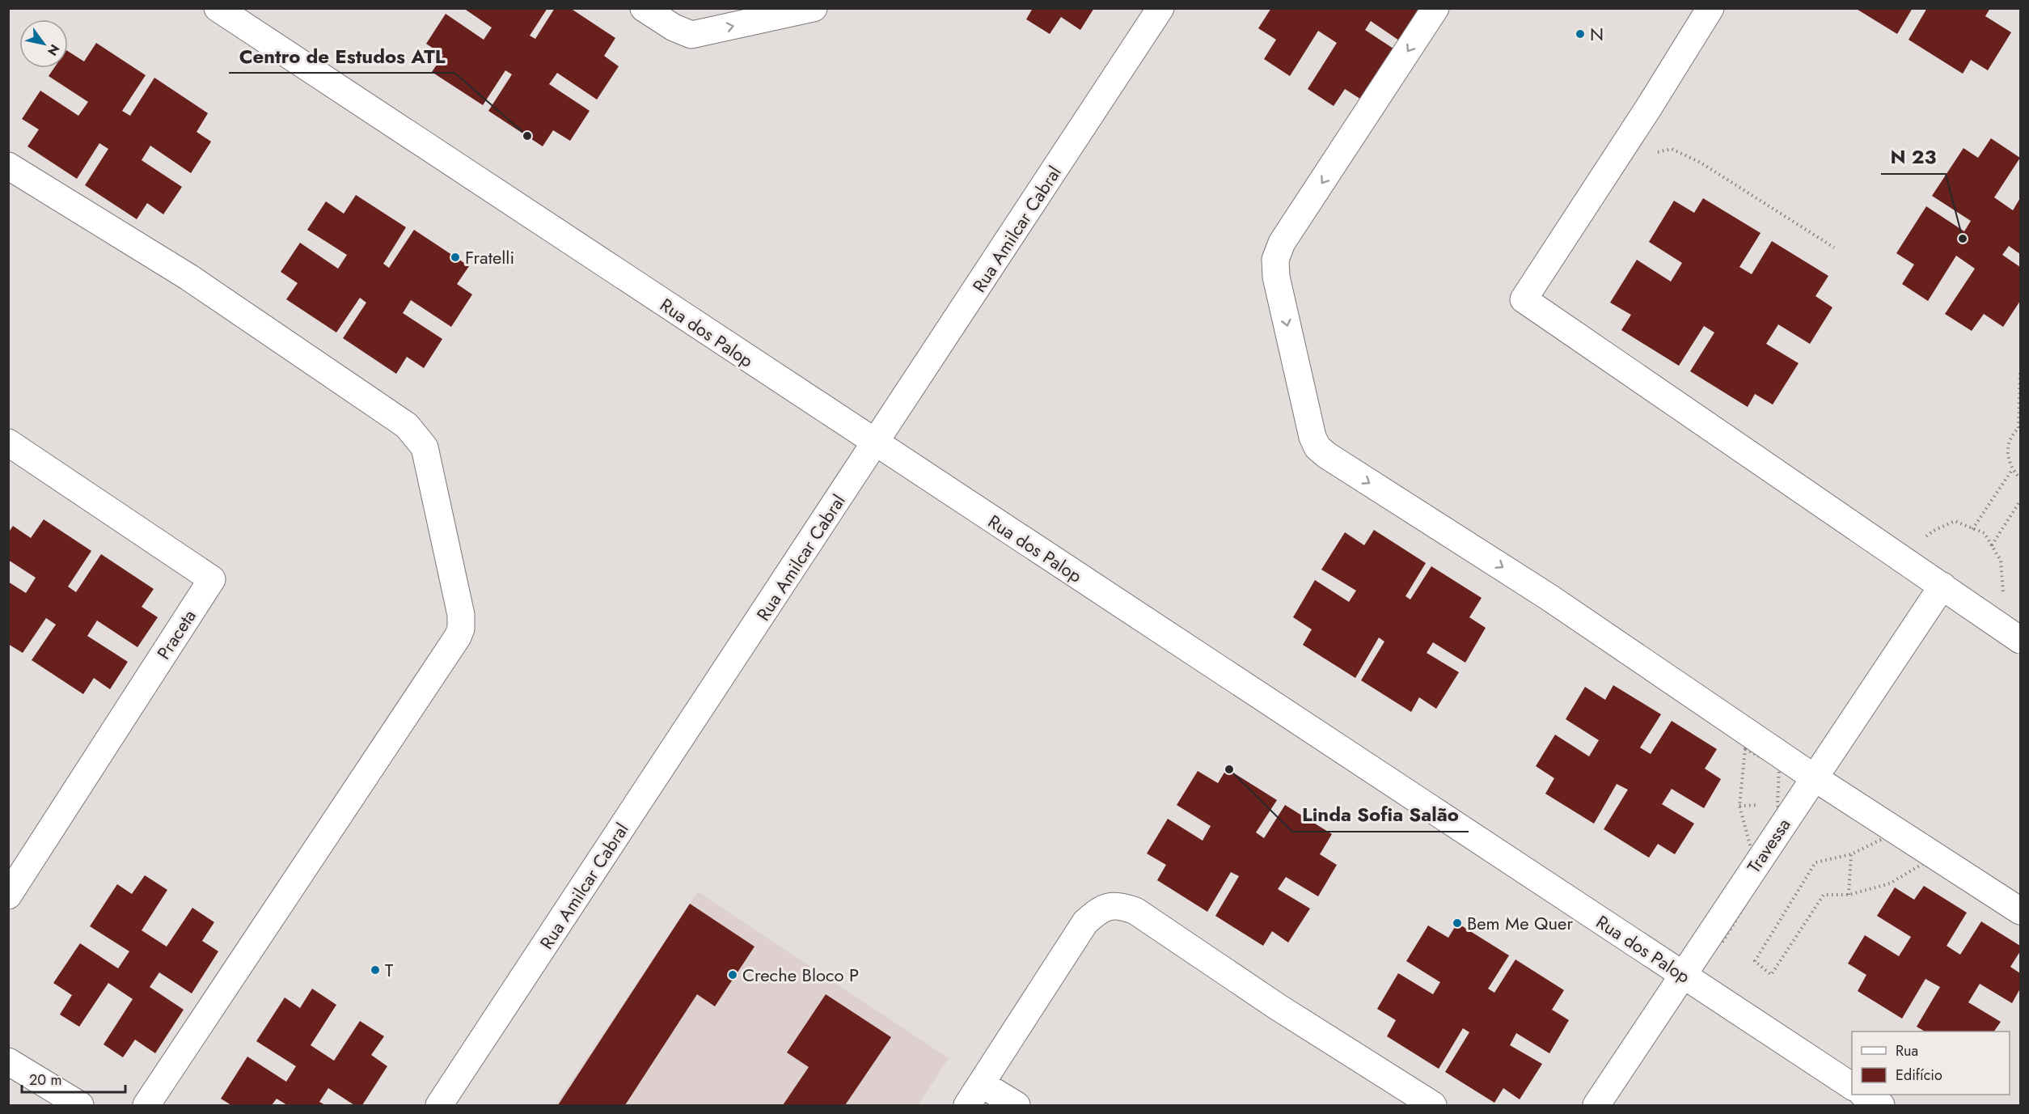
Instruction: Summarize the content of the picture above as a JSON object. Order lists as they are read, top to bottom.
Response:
{
  "streets": {
    "street": [
      "Rua Amilcar Cabral",
      "Rua dos Palop",
      "Praceta",
      "Travessa"
    ]
  },
  "crossings": [
    ["Rua Amilcar Cabral", "Rua dos Palop"],
    ["Rua dos Palop", "Travessa"]
  ],
  "places": [
    "N",
    "Centro de Estudos ATL",
    "N 23",
    "Fratelli",
    "Linda Sofia Salão",
    "Bem Me Quer",
    "T",
    "Creche Bloco P"
  ],
  "legend": ["Rua", "Edifício"],
  "scale_bar": "20 m",
  "north": "bottom right"
}
